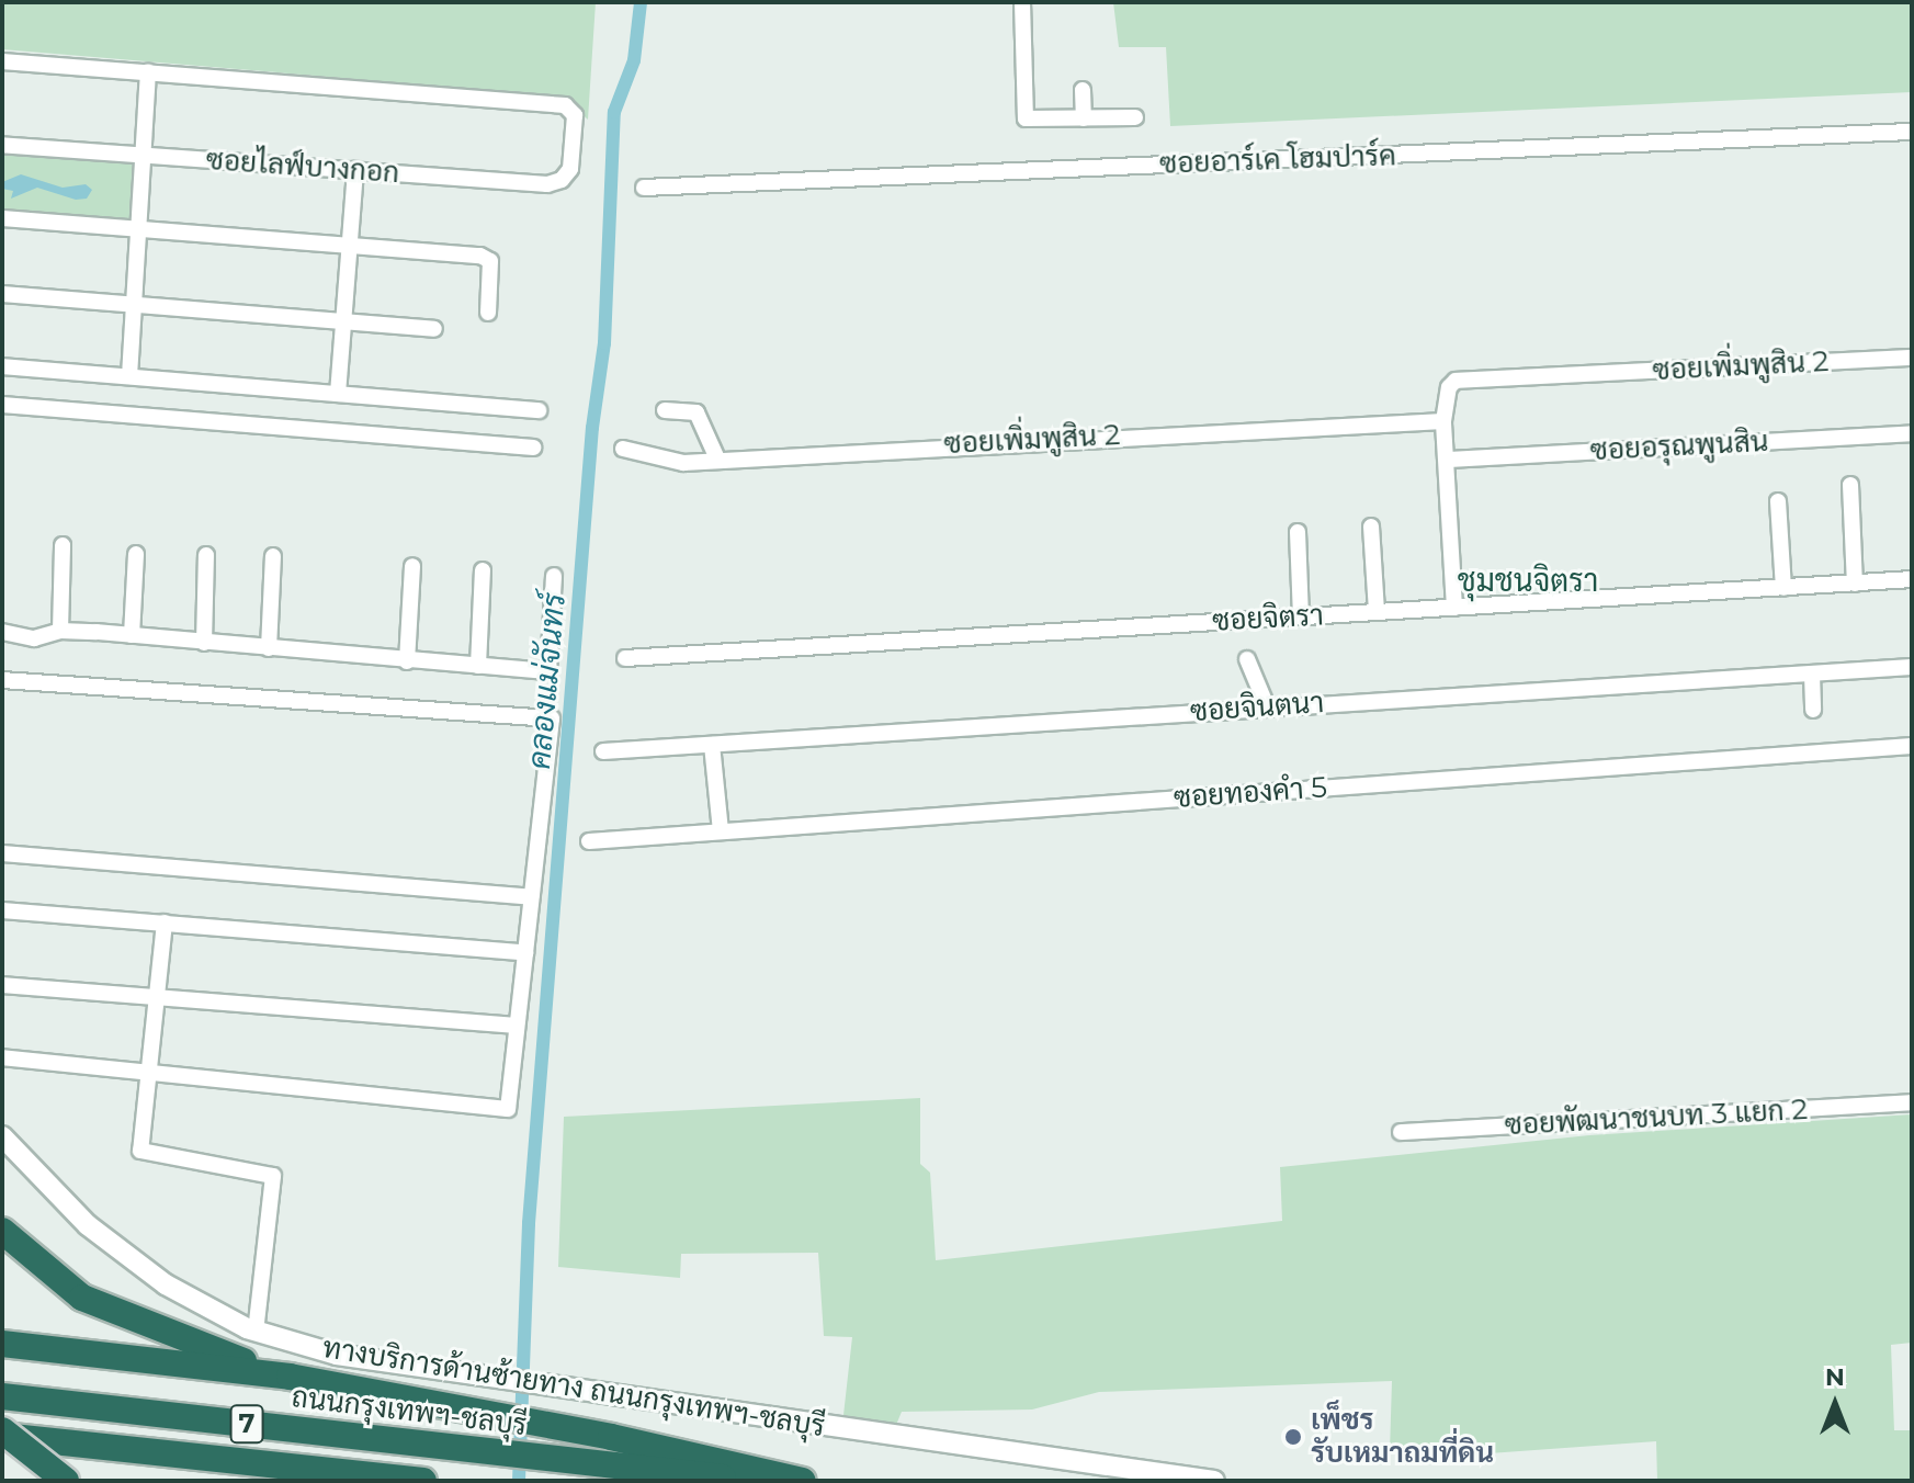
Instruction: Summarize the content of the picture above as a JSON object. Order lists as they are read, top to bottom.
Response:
{
  "streets": {
    "highway": ["ถนนกรุงเทพฯ-ชลบุรี", "7"],
    "main road": ["ทางบริการด้านซ้ายทาง ถนนกรุงเทพฯ-ชลบุรี"],
    "street": [
      "ซอยอาร์เค โฮมปาร์ค",
      "ซอยไลฟ์บางกอก",
      "ซอยเพิ่มพูสิน 2",
      "ซอยอรุณพูนสิน",
      "ซอยจิตรา",
      "ซอยจินตนา",
      "ซอยทองคำ 5",
      "ซอยพัฒนาชนบท 3 แยก 2"
    ]
  },
  "crossings": [
    ["ซอยเพิ่มพูสิน 2", "ซอยอรุณพูนสิน"],
    ["ซอยเพิ่มพูสิน 2", "ซอยจิตรา"]
  ],
  "districts": ["ชุมชนจิตรา"],
  "water": ["คลองแม่จันทร์"],
  "places": ["เพ็ชร รับเหมาถมที่ดิน"],
  "north": "top"
}
